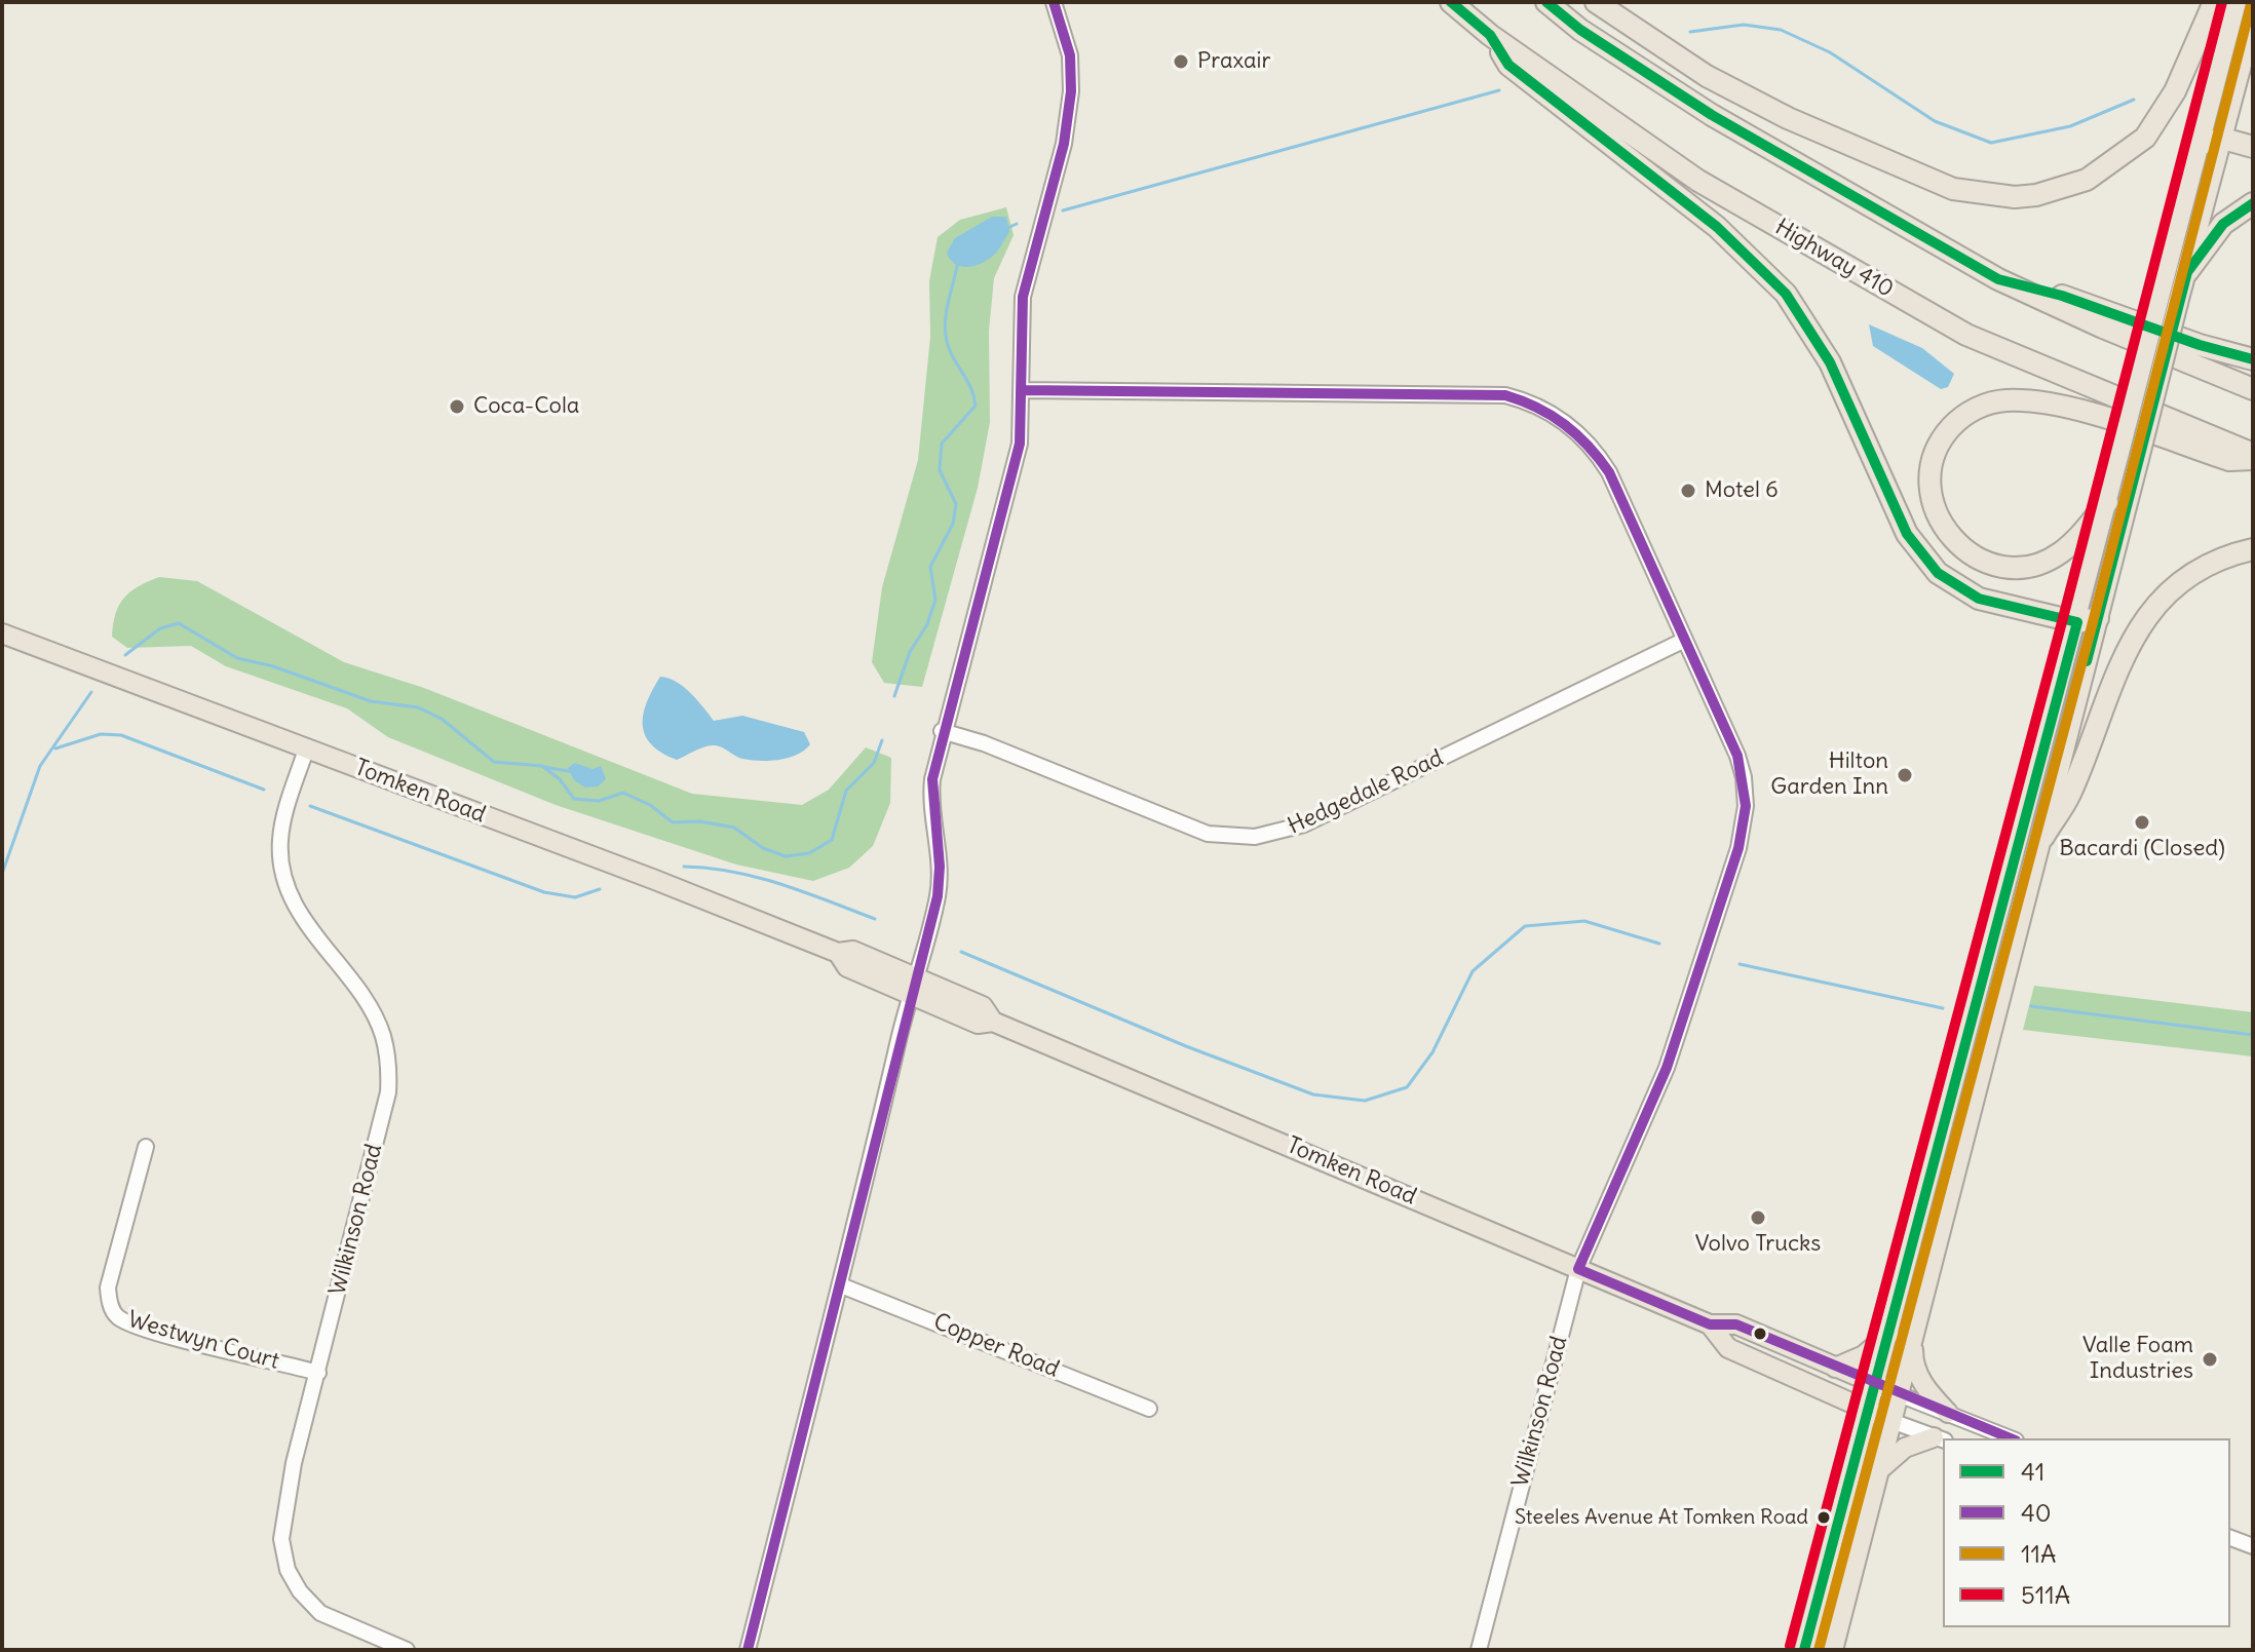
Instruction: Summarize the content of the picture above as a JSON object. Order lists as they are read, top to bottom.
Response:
{
  "streets": {
    "highway": ["Highway 410"],
    "main road": ["Tomken Road"],
    "street": [
      "Hedgedale Road",
      "Wilkinson Road",
      "Westwyn Court",
      "Copper Road"
    ]
  },
  "crossings": [
    ["Tomken Road", "Wilkinson Road"],
    ["Hedgedale Road", "Wilkinson Road"],
    ["Wilkinson Road", "Westwyn Court"]
  ],
  "places": [
    "Praxair",
    "Coca-Cola",
    "Motel 6",
    "Hilton Garden Inn",
    "Bacardi (Closed)",
    "Volvo Trucks",
    "Valle Foam Industries",
    "Steeles Avenue At Tomken Road"
  ],
  "lines": [
    "transit line 41",
    "transit line 40",
    "transit line 511A",
    "transit line 11A"
  ],
  "legend": [
    "41",
    "40",
    "11A",
    "511A"
  ]
}
